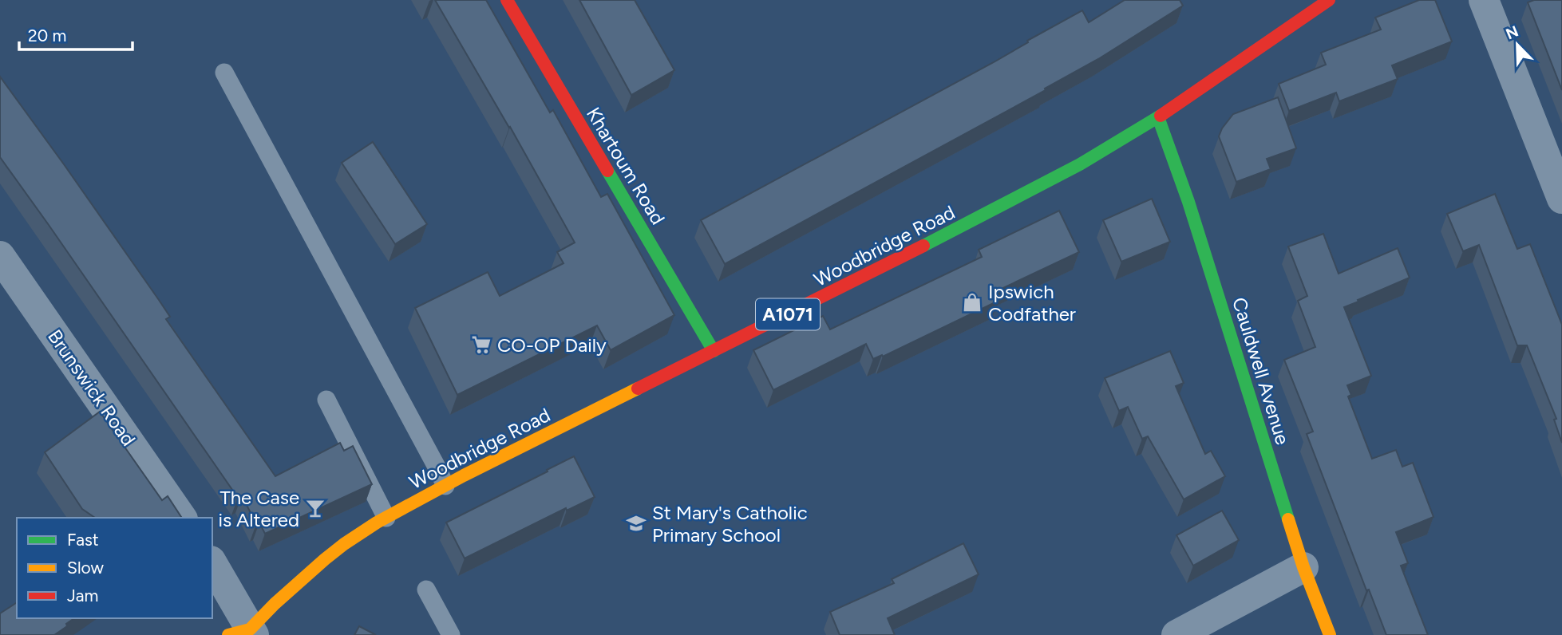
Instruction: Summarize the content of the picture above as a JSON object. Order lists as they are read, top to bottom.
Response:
{
  "streets": {
    "main road": [
      "Khartoum Road",
      "Woodbridge Road",
      "A1071",
      "Cauldwell Avenue"
    ],
    "street": ["Brunswick Road"]
  },
  "crossings": [
    ["Khartoum Road", "Woodbridge Road"],
    ["Woodbridge Road", "Cauldwell Avenue"]
  ],
  "places": {
    "shop": ["Ipswich Codfather"],
    "supermarket": ["CO-OP Daily"],
    "bar": ["The Case is Altered"],
    "school or university": ["St Mary's Catholic Primary School"]
  },
  "legend": ["Fast", "Slow", "Jam"],
  "scale_bar": "20 m",
  "north": "top left"
}
